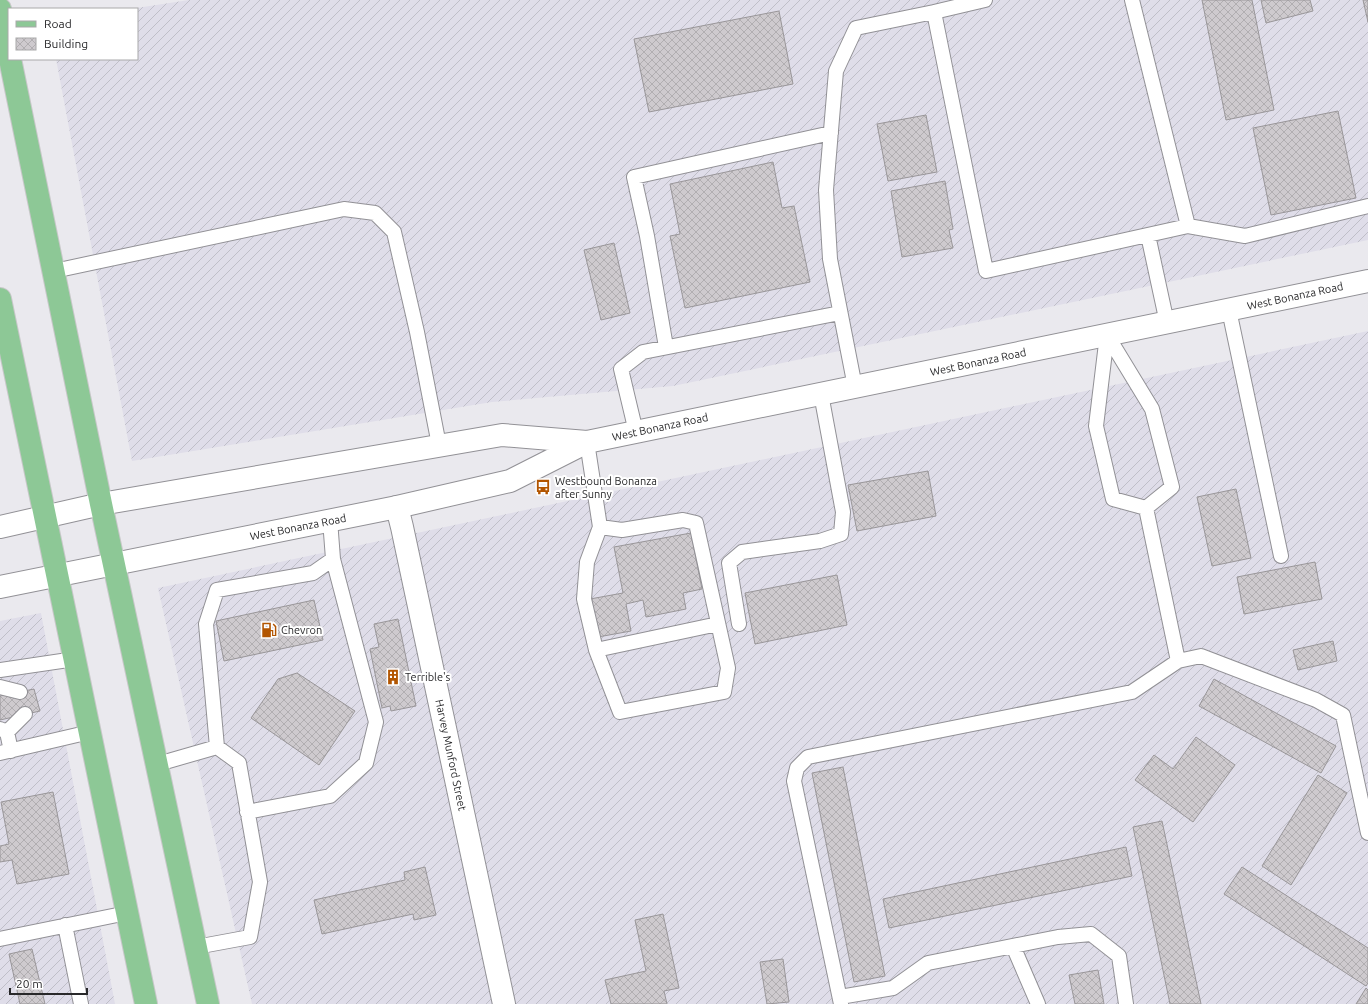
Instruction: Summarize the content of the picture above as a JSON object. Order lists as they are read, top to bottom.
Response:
{
  "streets": {
    "main road": ["West Bonanza Road", "Harvey Munford Street"]
  },
  "crossings": [
    ["West Bonanza Road", "Harvey Munford Street"]
  ],
  "places": {
    "bus stop": ["Westbound Bonanza after Sunny"],
    "fuel station": ["Chevron"],
    "building": ["Terrible's"]
  },
  "legend": ["Road", "Building"],
  "scale_bar": "20 m"
}
